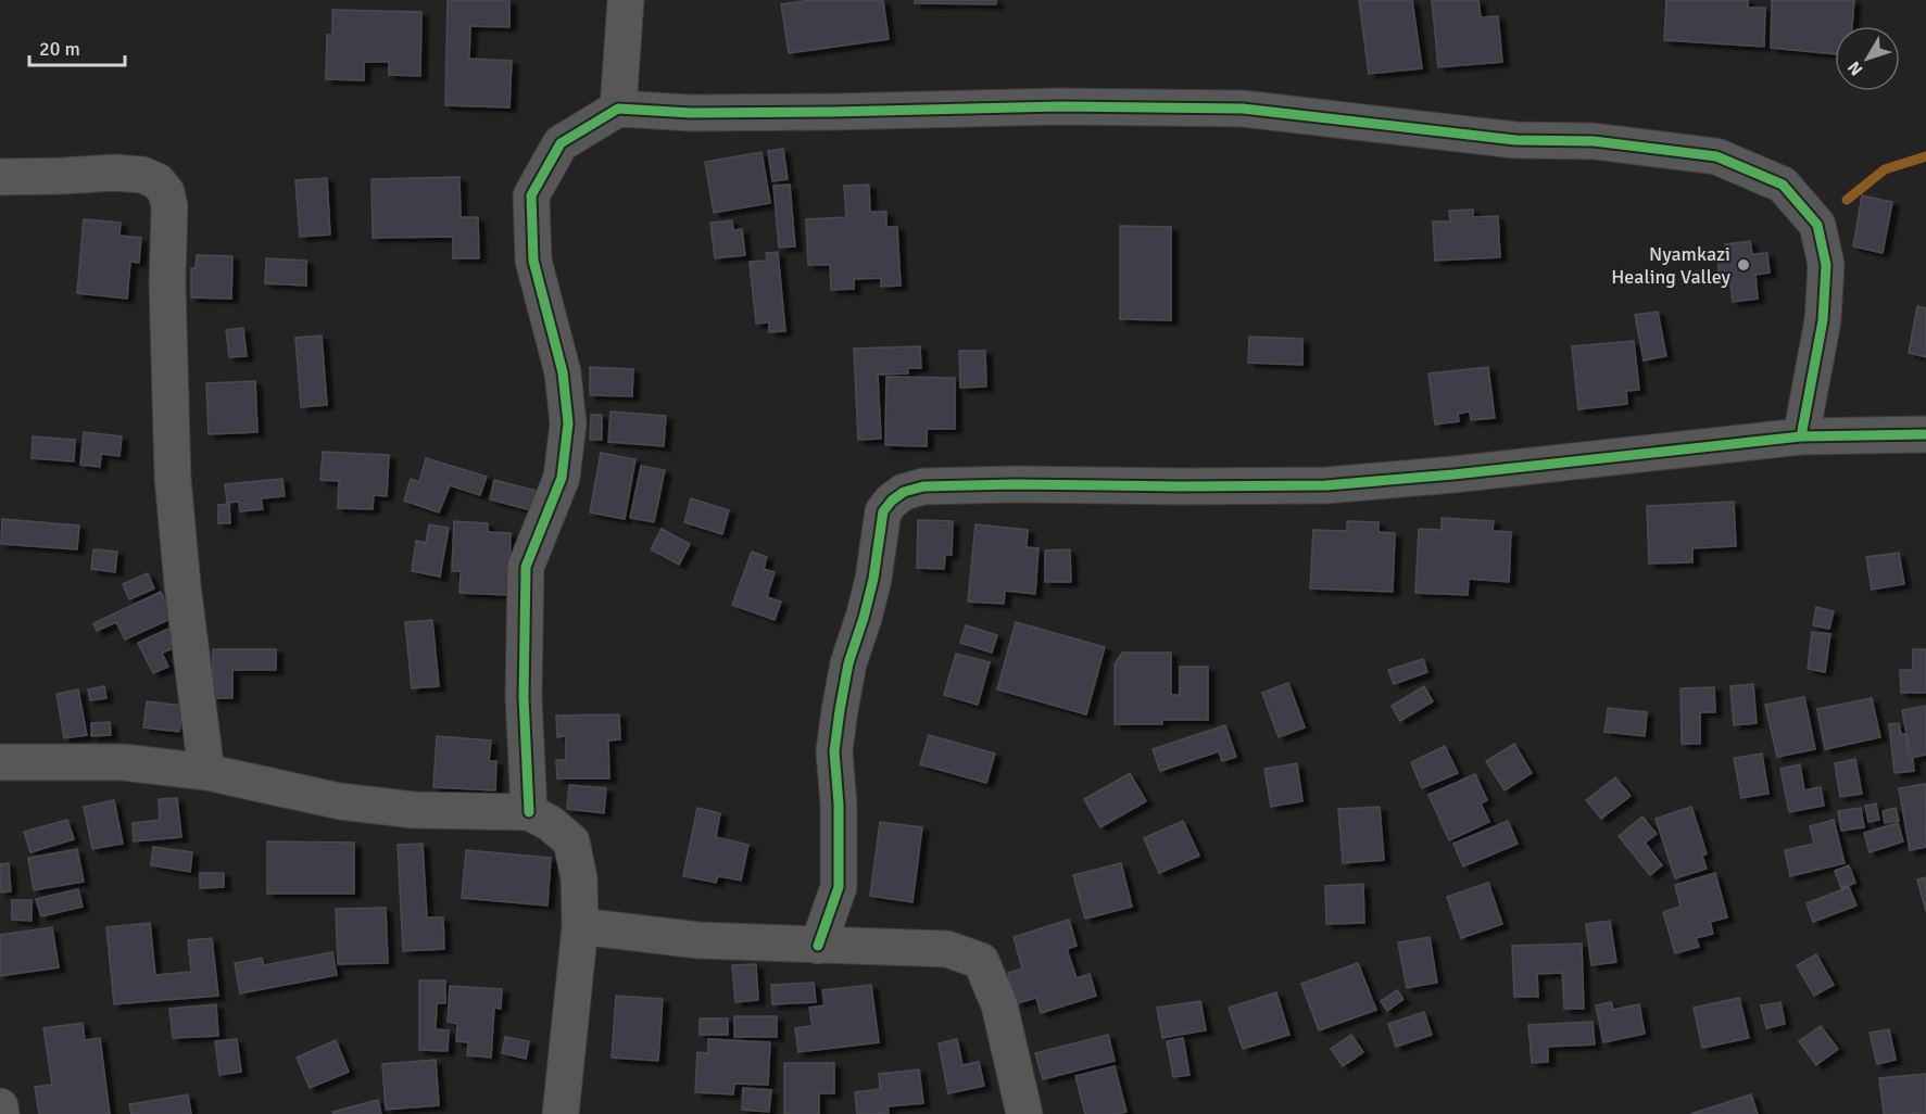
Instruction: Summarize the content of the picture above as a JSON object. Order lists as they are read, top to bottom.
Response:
{
  "places": ["Nyamkazi Healing Valley"],
  "scale_bar": "20 m",
  "north": "bottom left"
}
